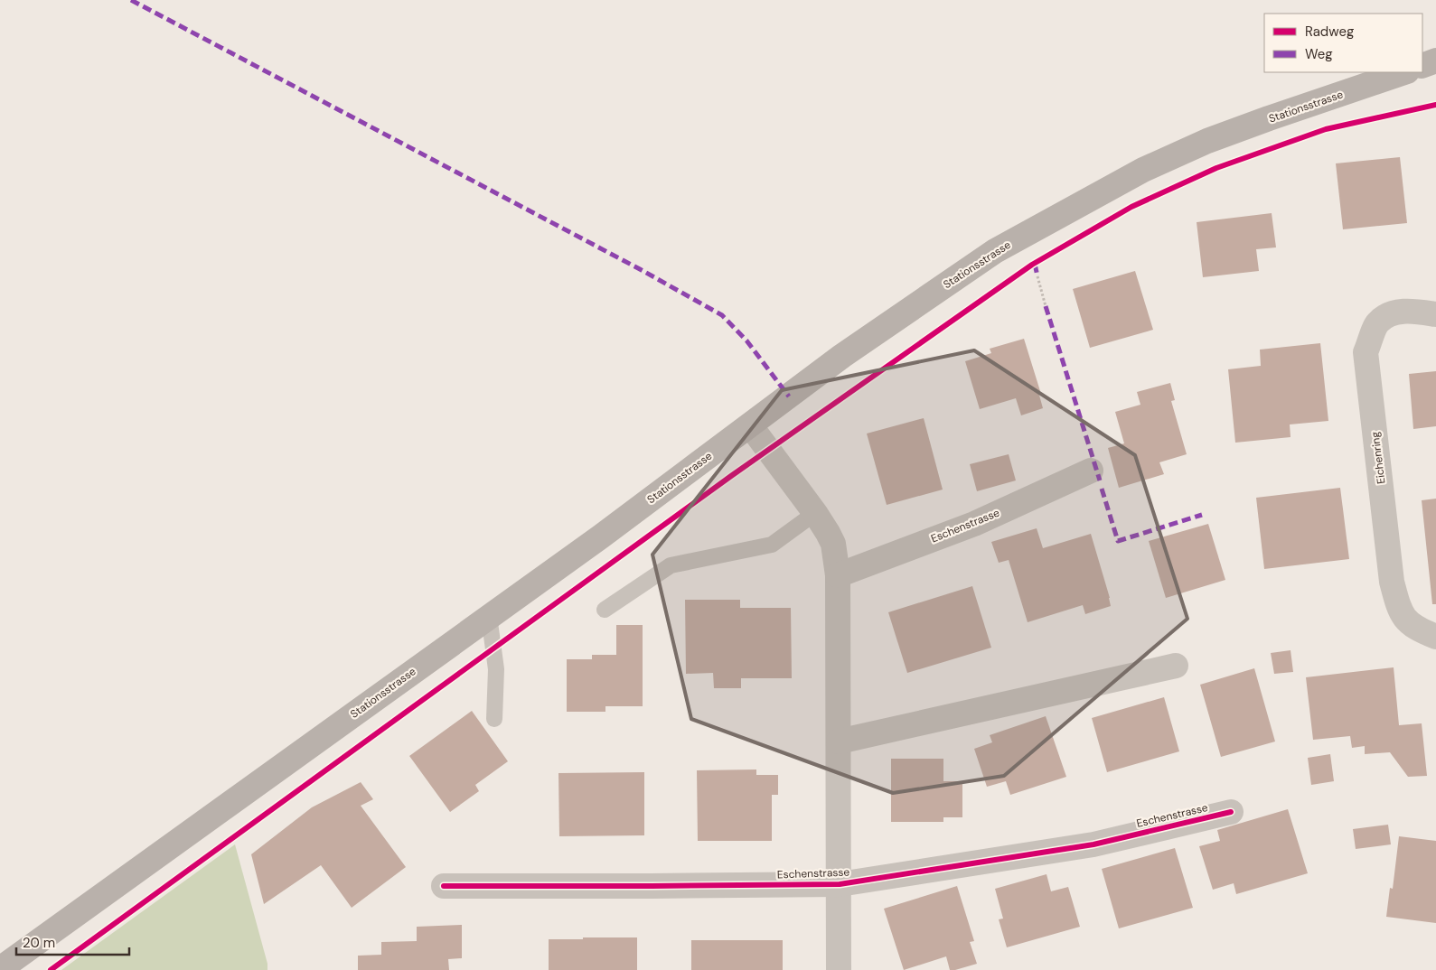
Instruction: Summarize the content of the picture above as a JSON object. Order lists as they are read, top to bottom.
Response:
{
  "streets": {
    "main road": ["Stationsstrasse"],
    "street": ["Eichenring", "Eschenstrasse"]
  },
  "crossings": [
    ["Stationsstrasse", "Eschenstrasse"]
  ],
  "legend": ["Radweg", "Weg"],
  "scale_bar": "20 m"
}
